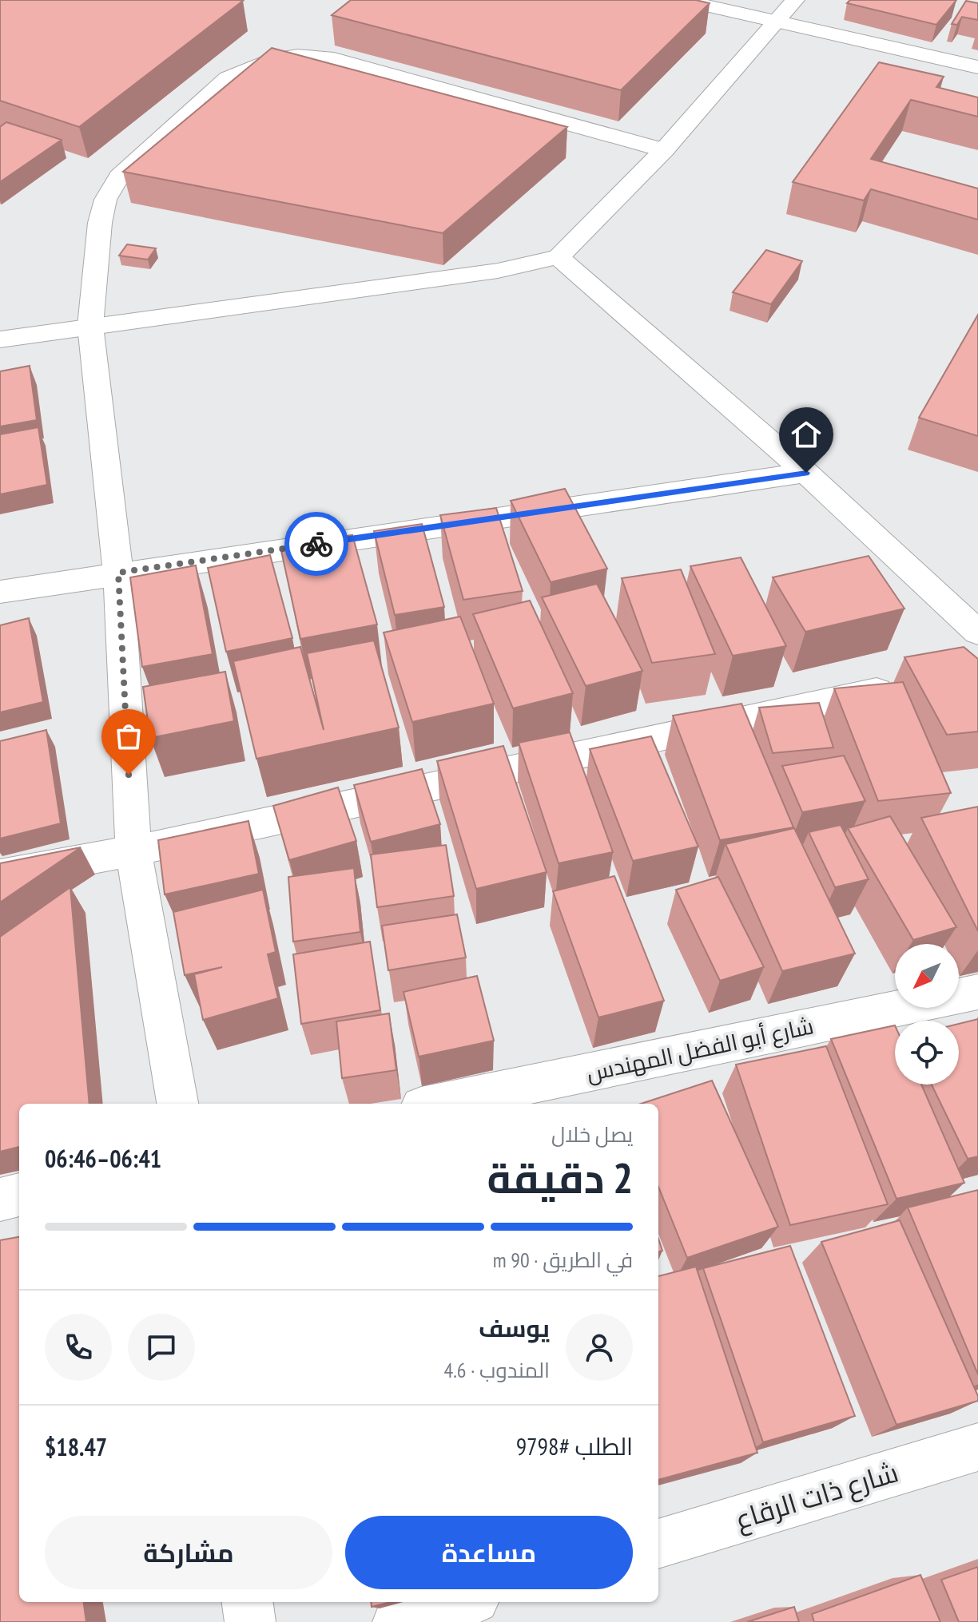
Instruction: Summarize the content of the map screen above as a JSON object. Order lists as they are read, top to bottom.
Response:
{
  "streets": {
    "street": ["شارع أبو الفضل المهندس", "شارع ذات الرقاع"]
  },
  "north": "bottom left",
  "page": {
    "heading": ["2 دقيقة", "يصل خلال", "06:41–06:46"],
    "panel": [
      "يوسف",
      "المندوب · 4.6",
      "الطلب #9798",
      "$18.47"
    ],
    "bar": "في الطريق · 90 m",
    "buttons": ["مساعدة", "مشاركة"]
  }
}
